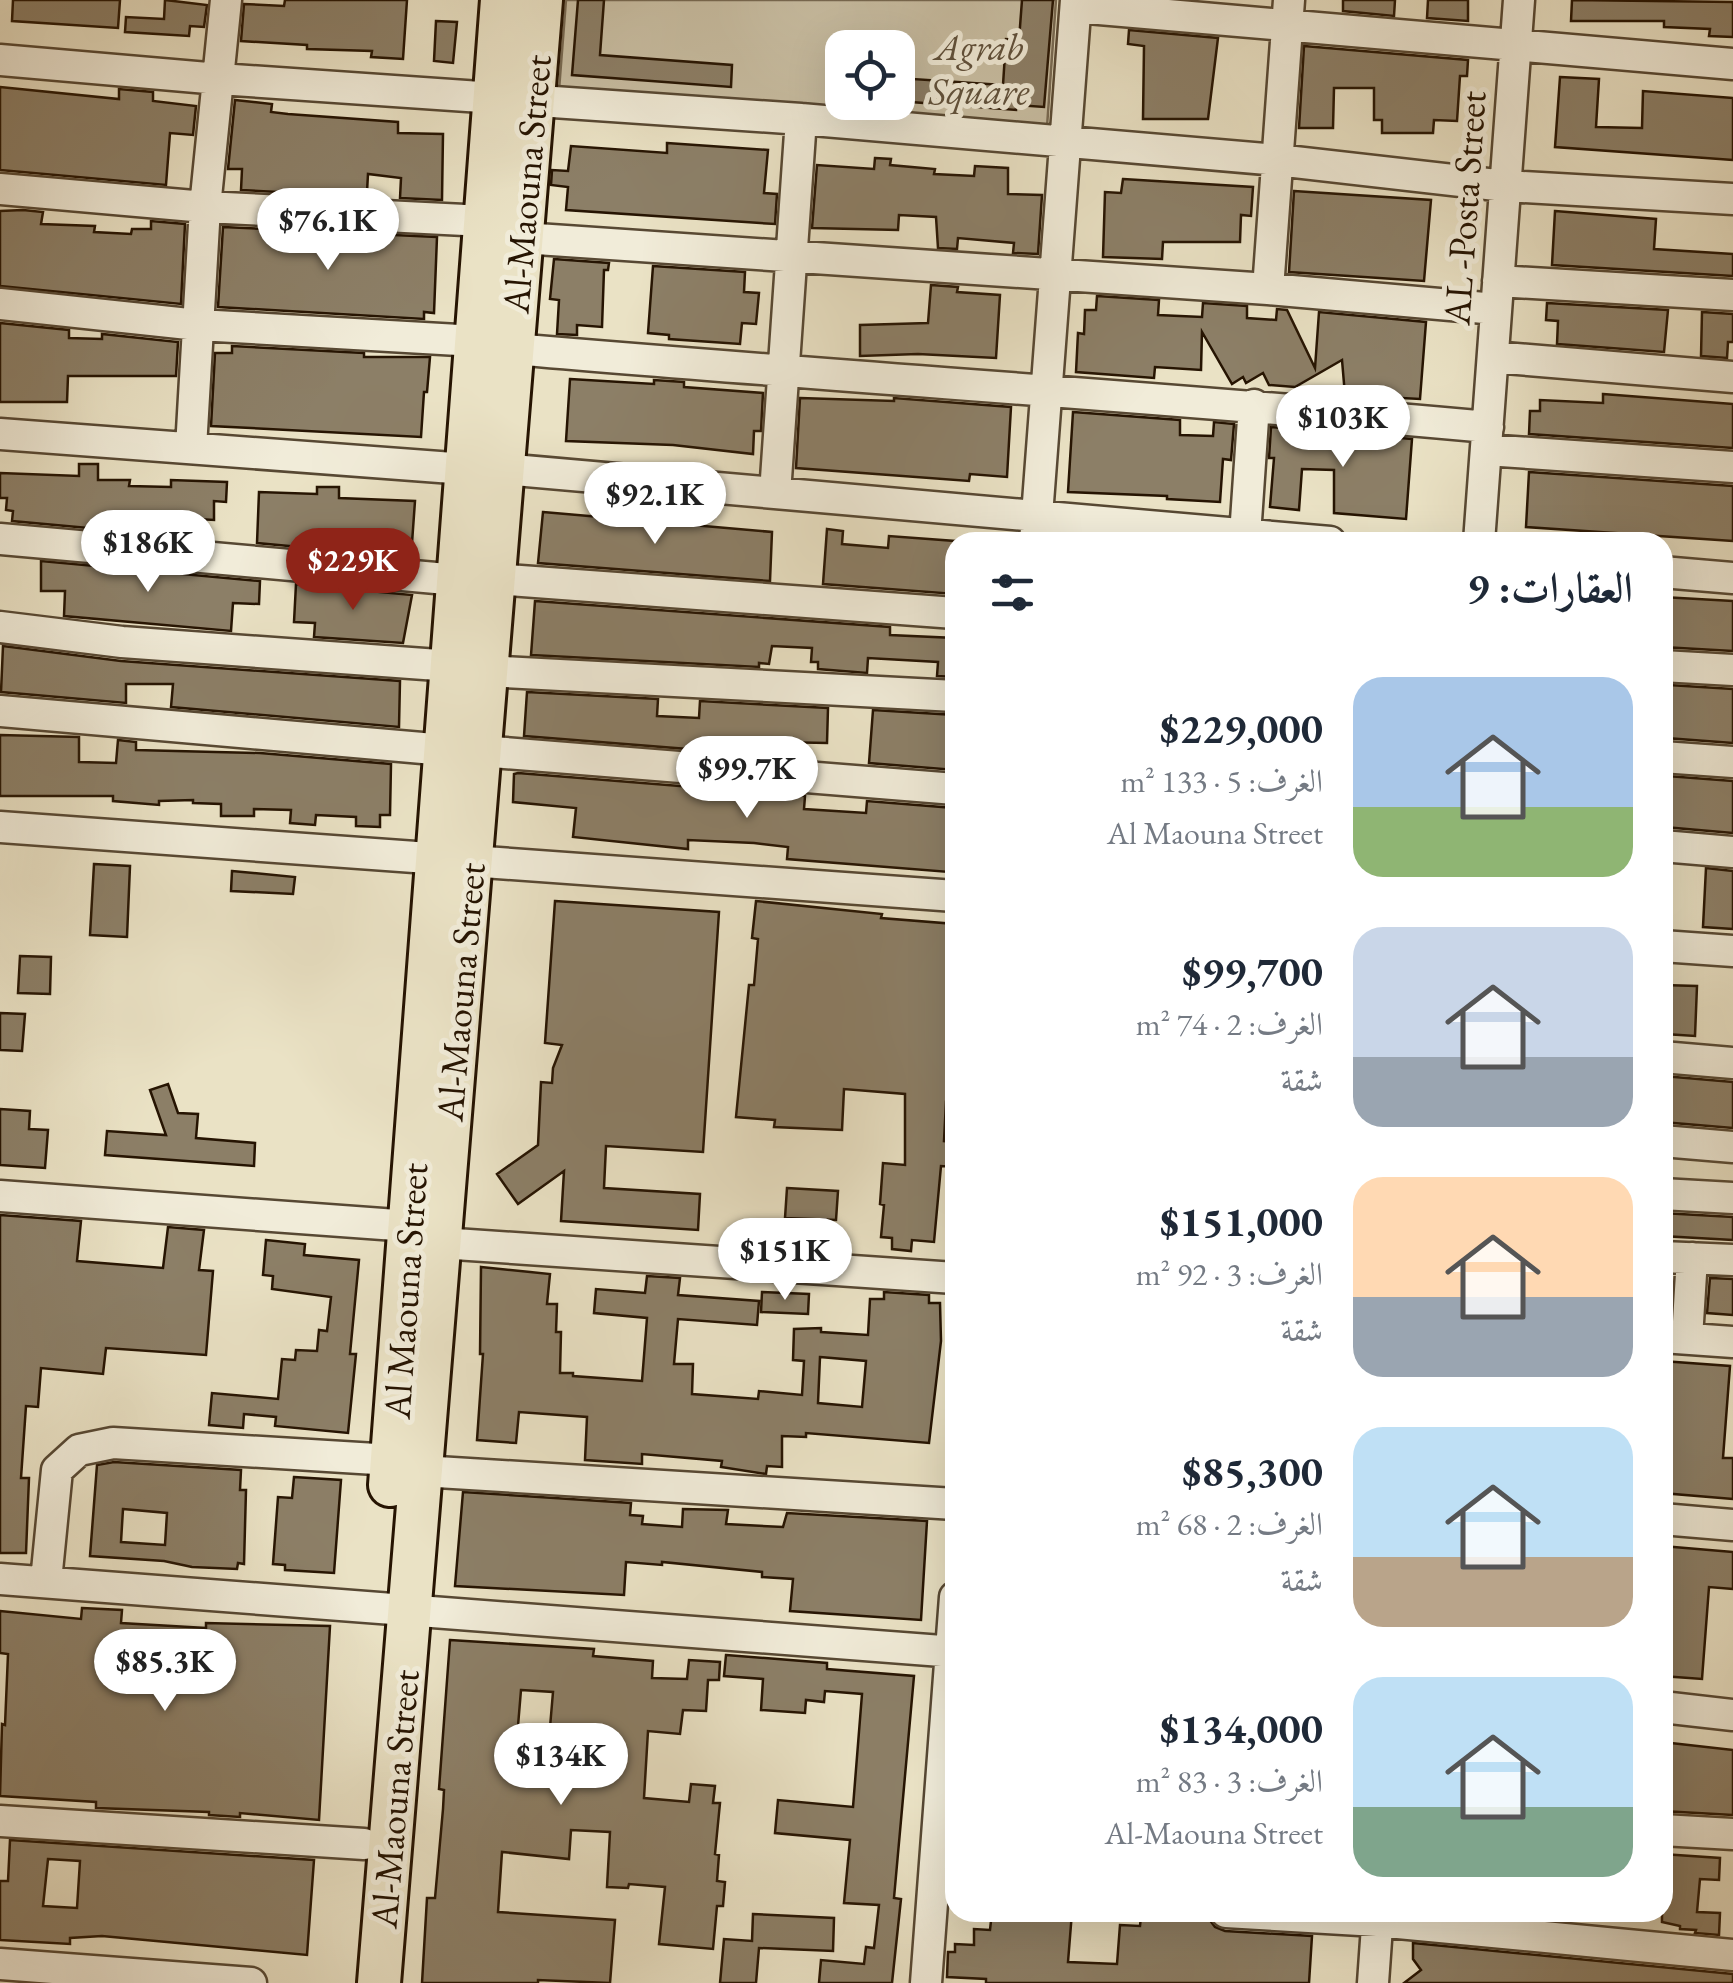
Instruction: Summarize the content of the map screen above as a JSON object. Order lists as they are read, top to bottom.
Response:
{
  "streets": {
    "highway": ["Al-Maouna Street", "Al Maouna Street"],
    "street": ["AL -Posta Street"]
  },
  "crossings": [
    ["Al-Maouna Street", "Al Maouna Street"]
  ],
  "parks": ["Agrab Square"],
  "page": {
    "price": [
      "$76.1K",
      "$103K",
      "$92.1K",
      "$186K",
      "$229K",
      "$99.7K",
      "$151K",
      "$85.3K",
      "$134K"
    ],
    "heading": "العقارات: 9",
    "list": [
      {
        "name": "$229,000",
        "note": "الغرف: 5 · 133 m² · Al Maouna Street"
      },
      {
        "name": "$99,700",
        "note": "الغرف: 2 · 74 m² · شقة"
      },
      {
        "name": "$151,000",
        "note": "الغرف: 3 · 92 m² · شقة"
      },
      {
        "name": "$85,300",
        "note": "الغرف: 2 · 68 m² · شقة"
      },
      {
        "name": "$134,000",
        "note": "الغرف: 3 · 83 m² · Al-Maouna Street"
      }
    ]
  }
}
